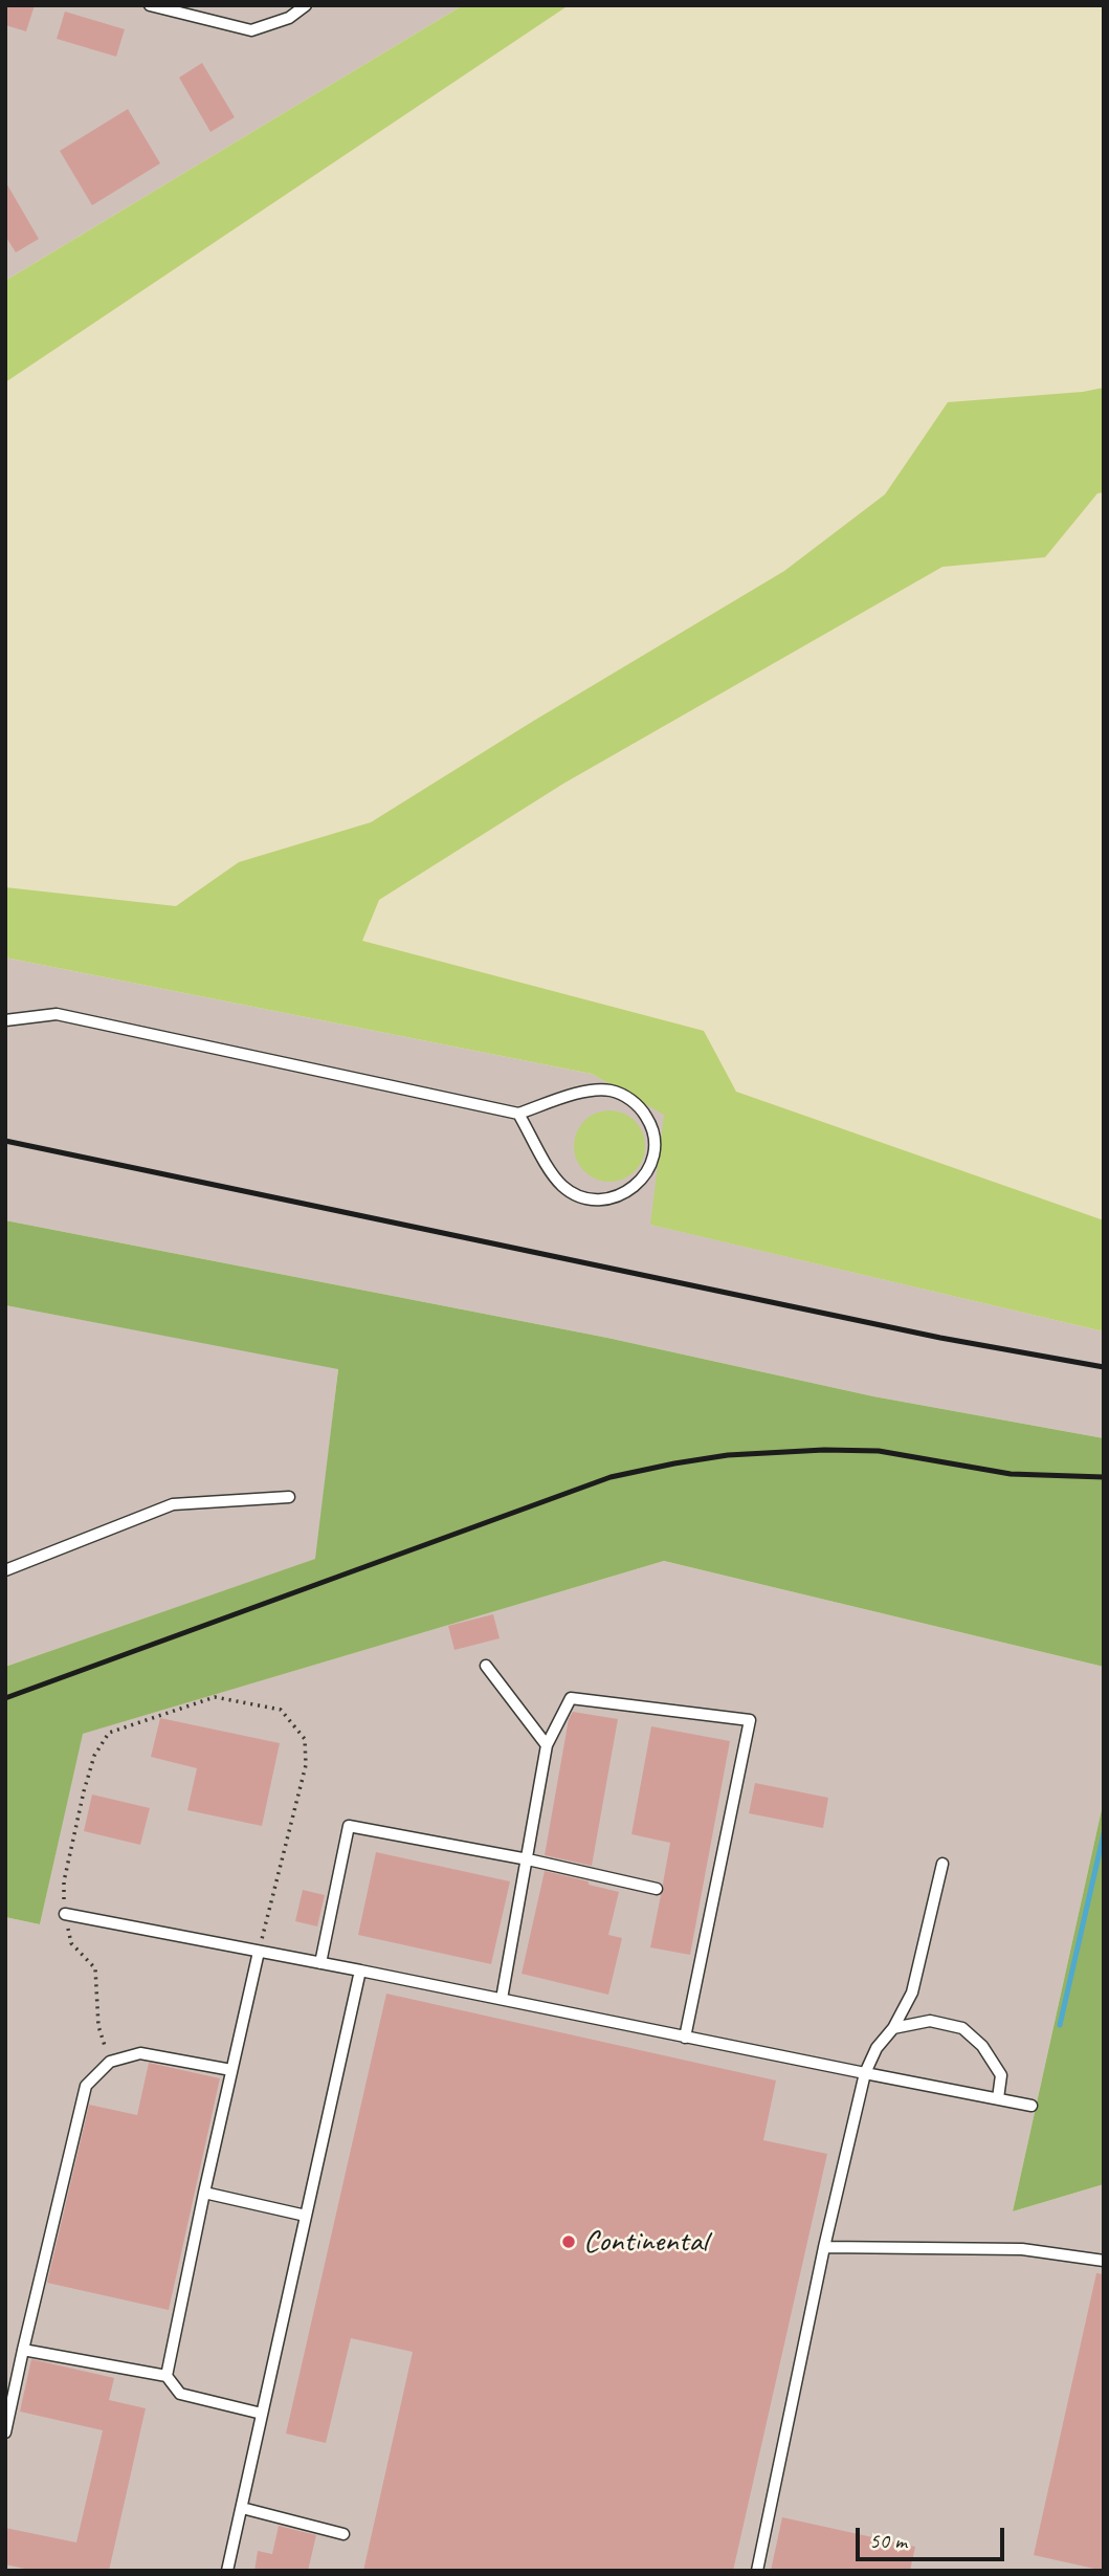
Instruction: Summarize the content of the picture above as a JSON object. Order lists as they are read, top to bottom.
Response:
{
  "places": ["Continental"],
  "scale_bar": "50 m"
}
